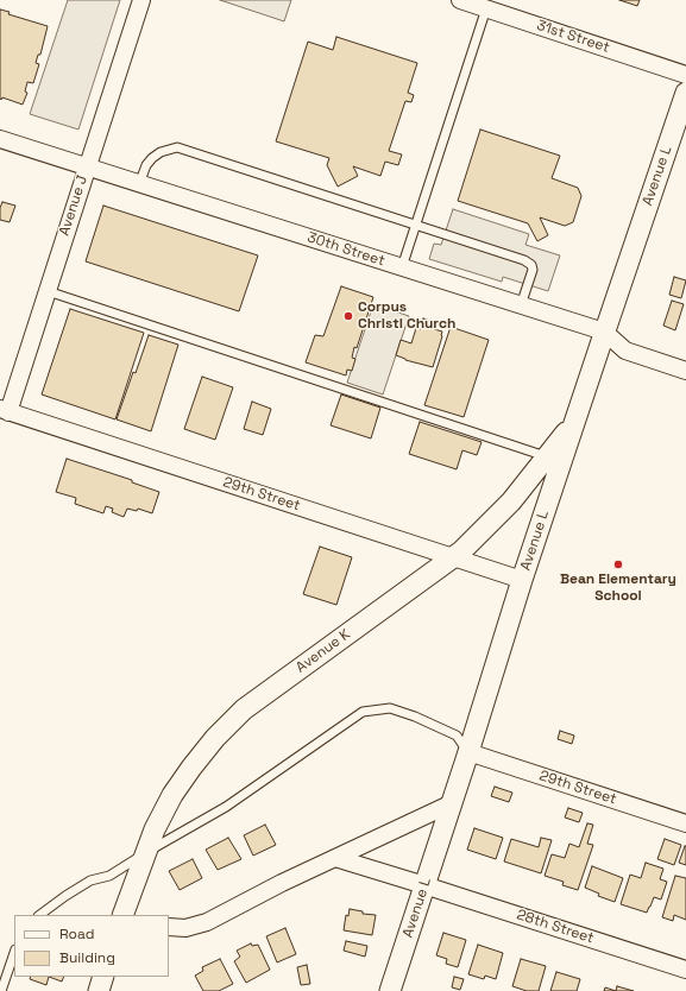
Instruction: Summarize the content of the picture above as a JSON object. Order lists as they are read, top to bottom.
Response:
{
  "streets": {
    "street": [
      "31st Street",
      "Avenue L",
      "Avenue J",
      "30th Street",
      "29th Street",
      "Avenue K",
      "28th Street"
    ]
  },
  "crossings": [
    ["Avenue L", "30th Street"],
    ["Avenue L", "29th Street"],
    ["Avenue L", "Avenue K"],
    ["Avenue L", "28th Street"],
    ["Avenue J", "30th Street"],
    ["Avenue J", "29th Street"],
    ["29th Street", "Avenue K"]
  ],
  "places": ["Corpus Christi Church", "Bean Elementary School"],
  "legend": ["Road", "Building"]
}
